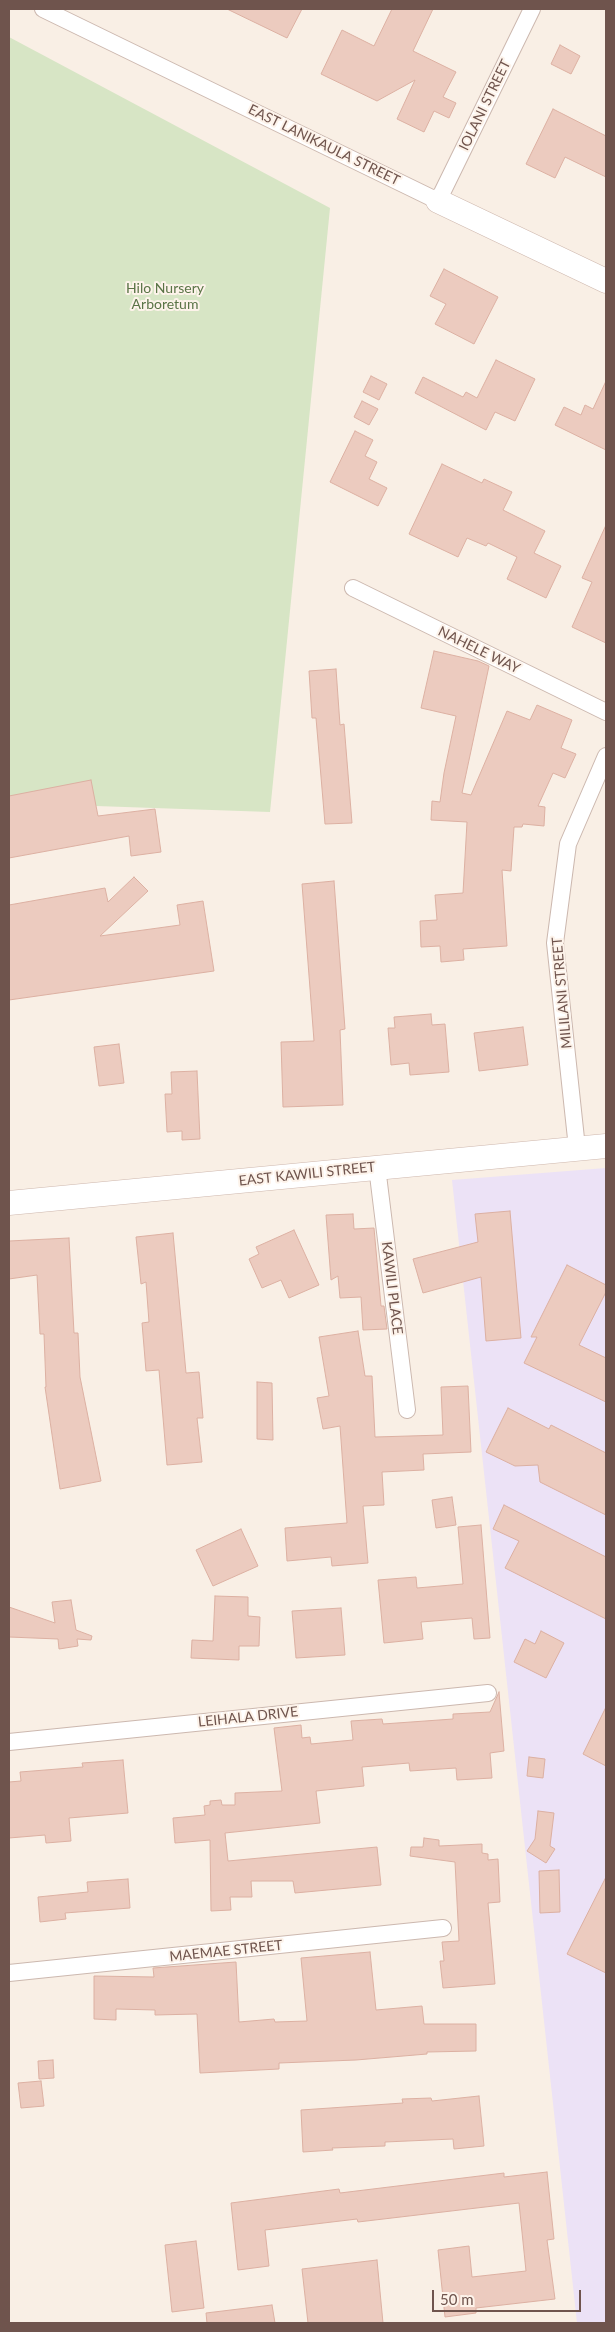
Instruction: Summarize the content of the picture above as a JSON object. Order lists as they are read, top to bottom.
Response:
{
  "streets": {
    "street": [
      "IOLANI STREET",
      "EAST LANIKAULA STREET",
      "NAHELE WAY",
      "MILILANI STREET",
      "EAST KAWILI STREET",
      "KAWILI PLACE",
      "LEIHALA DRIVE",
      "MAEMAE STREET"
    ]
  },
  "crossings": [
    ["IOLANI STREET", "EAST LANIKAULA STREET"],
    ["MILILANI STREET", "EAST KAWILI STREET"],
    ["EAST KAWILI STREET", "KAWILI PLACE"]
  ],
  "parks": ["Hilo Nursery Arboretum"],
  "scale_bar": "50 m"
}
